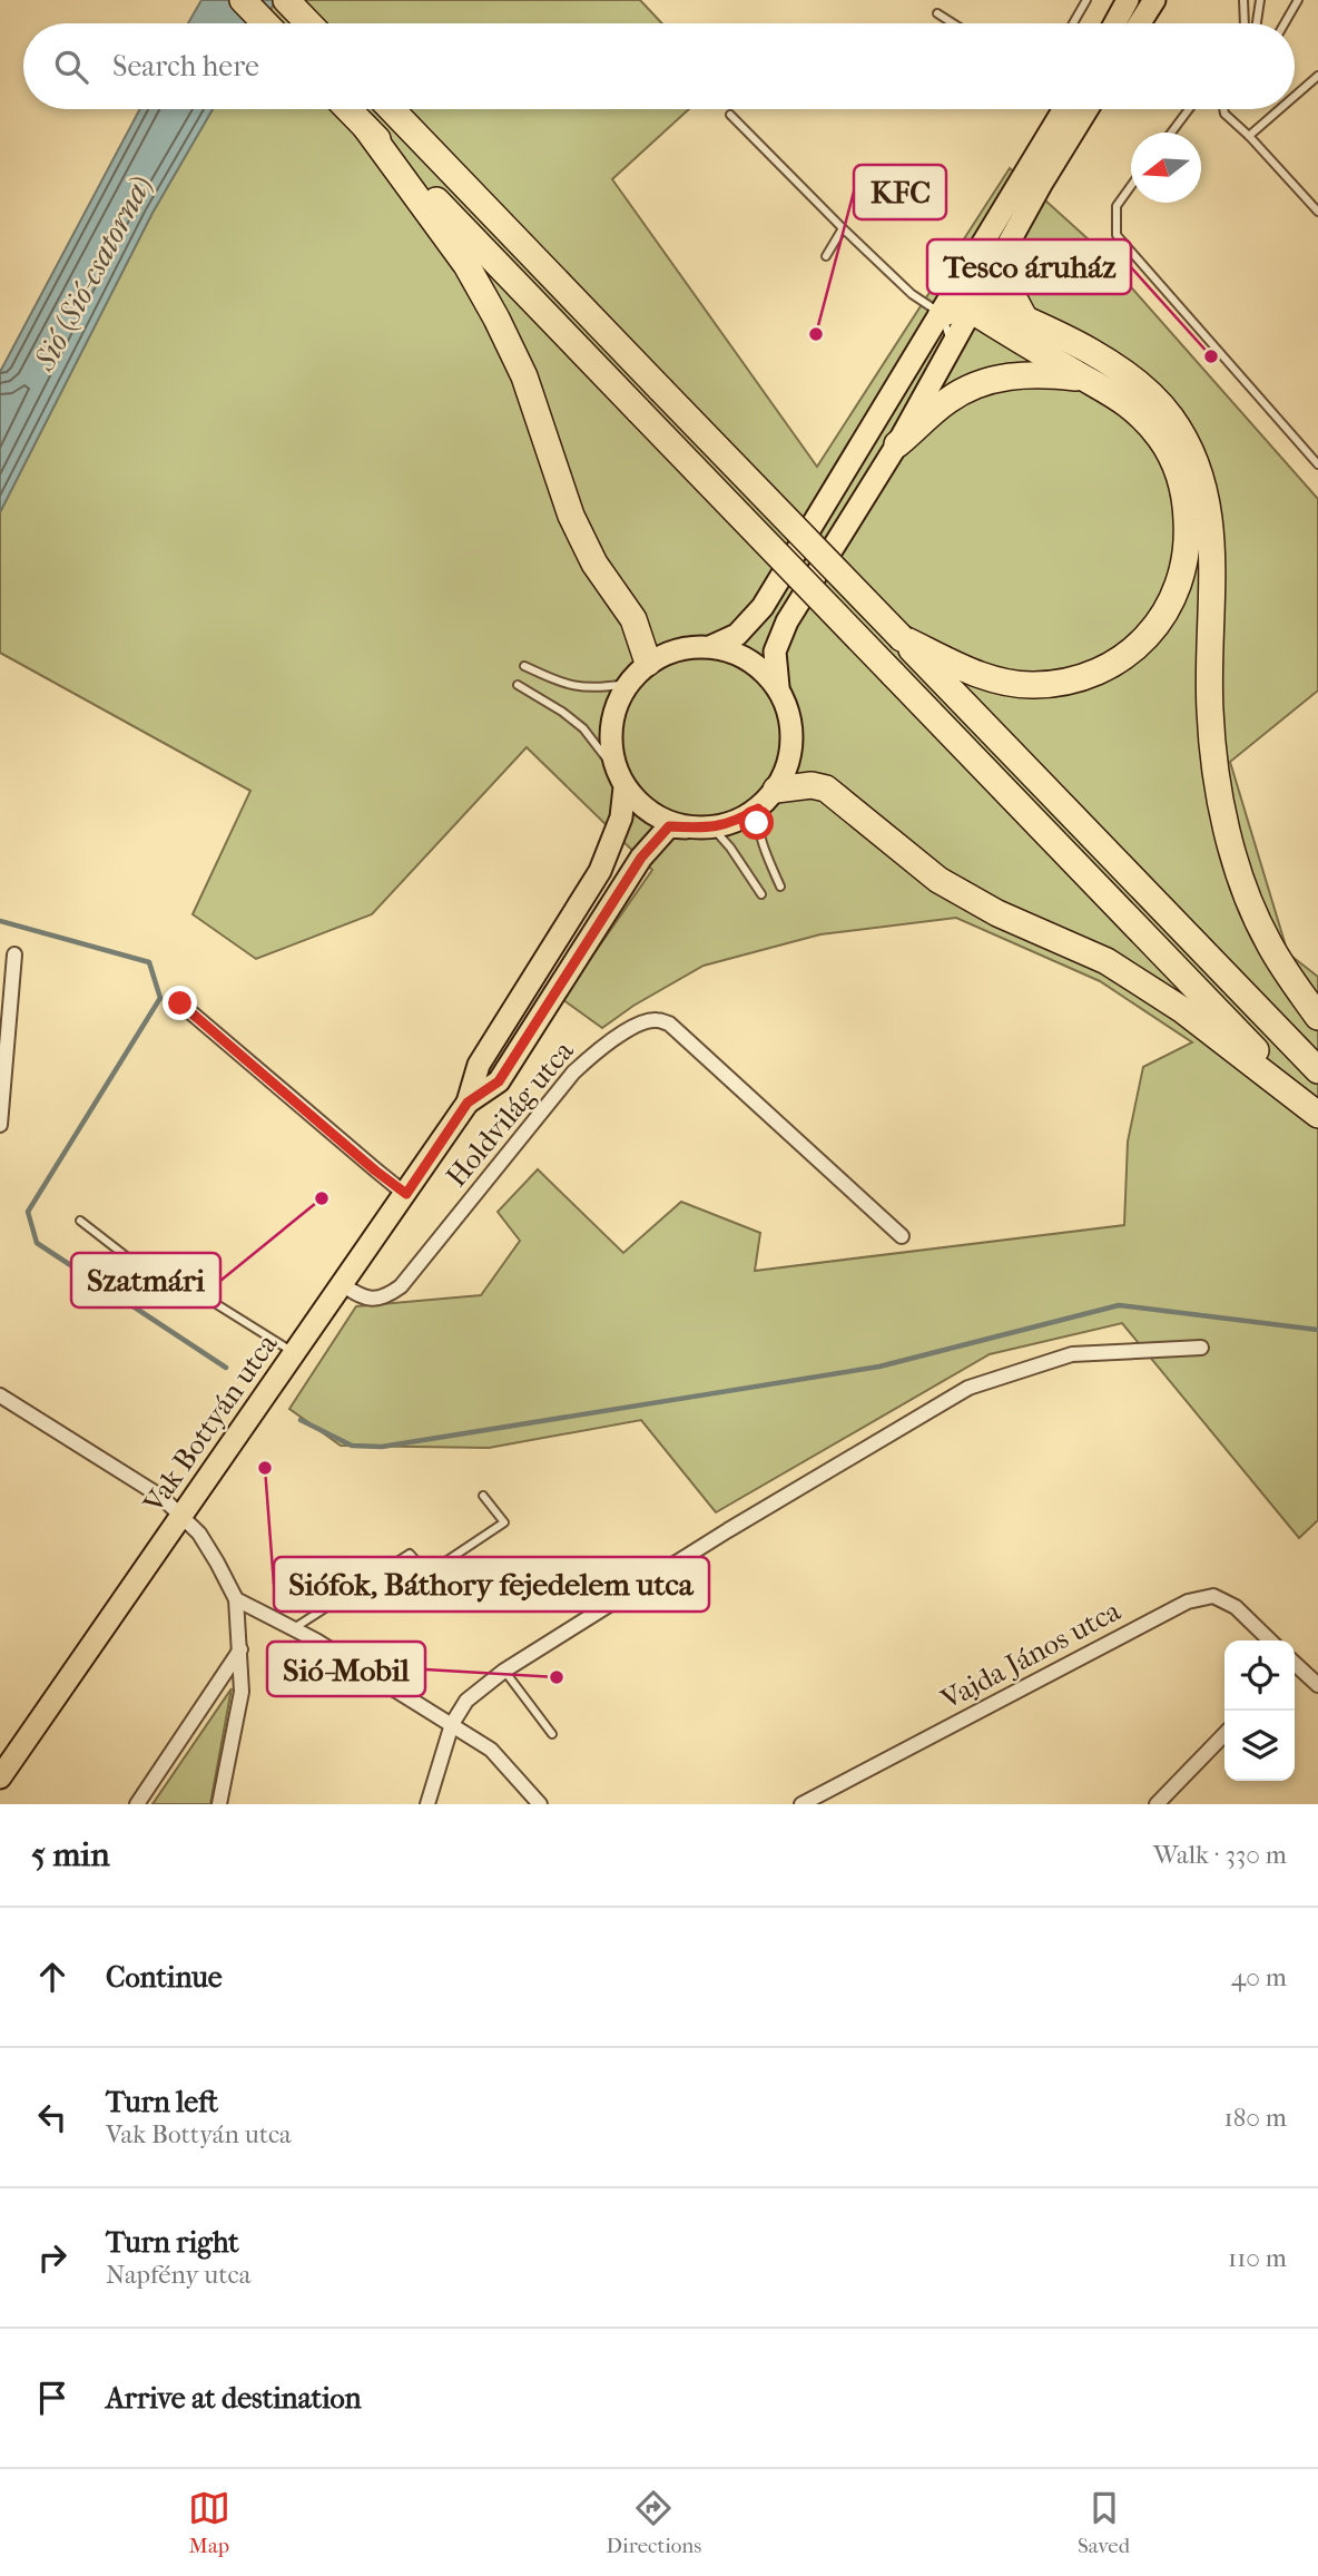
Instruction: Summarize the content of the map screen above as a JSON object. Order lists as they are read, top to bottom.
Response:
{
  "streets": {
    "main road": ["Vak Bottyán utca"],
    "street": ["Holdvilág utca", "Vajda János utca"]
  },
  "crossings": [
    ["Holdvilág utca", "Vak Bottyán utca"]
  ],
  "water": ["Sió (Sió-csatorna)"],
  "places": [
    "KFC",
    "Tesco áruház",
    "Szatmári",
    "Siófok, Báthory fejedelem utca",
    "Sió-Mobil"
  ],
  "north": "left",
  "page": {
    "search": "Search here",
    "heading": ["5 min", "Walk · 330 m"],
    "list": [
      ["Continue", "40 m"],
      ["Turn left", "Vak Bottyán utca", "180 m"],
      ["Turn right", "Napfény utca", "110 m"],
      "Arrive at destination"
    ],
    "nav": ["Map", "Directions", "Saved"]
  }
}
